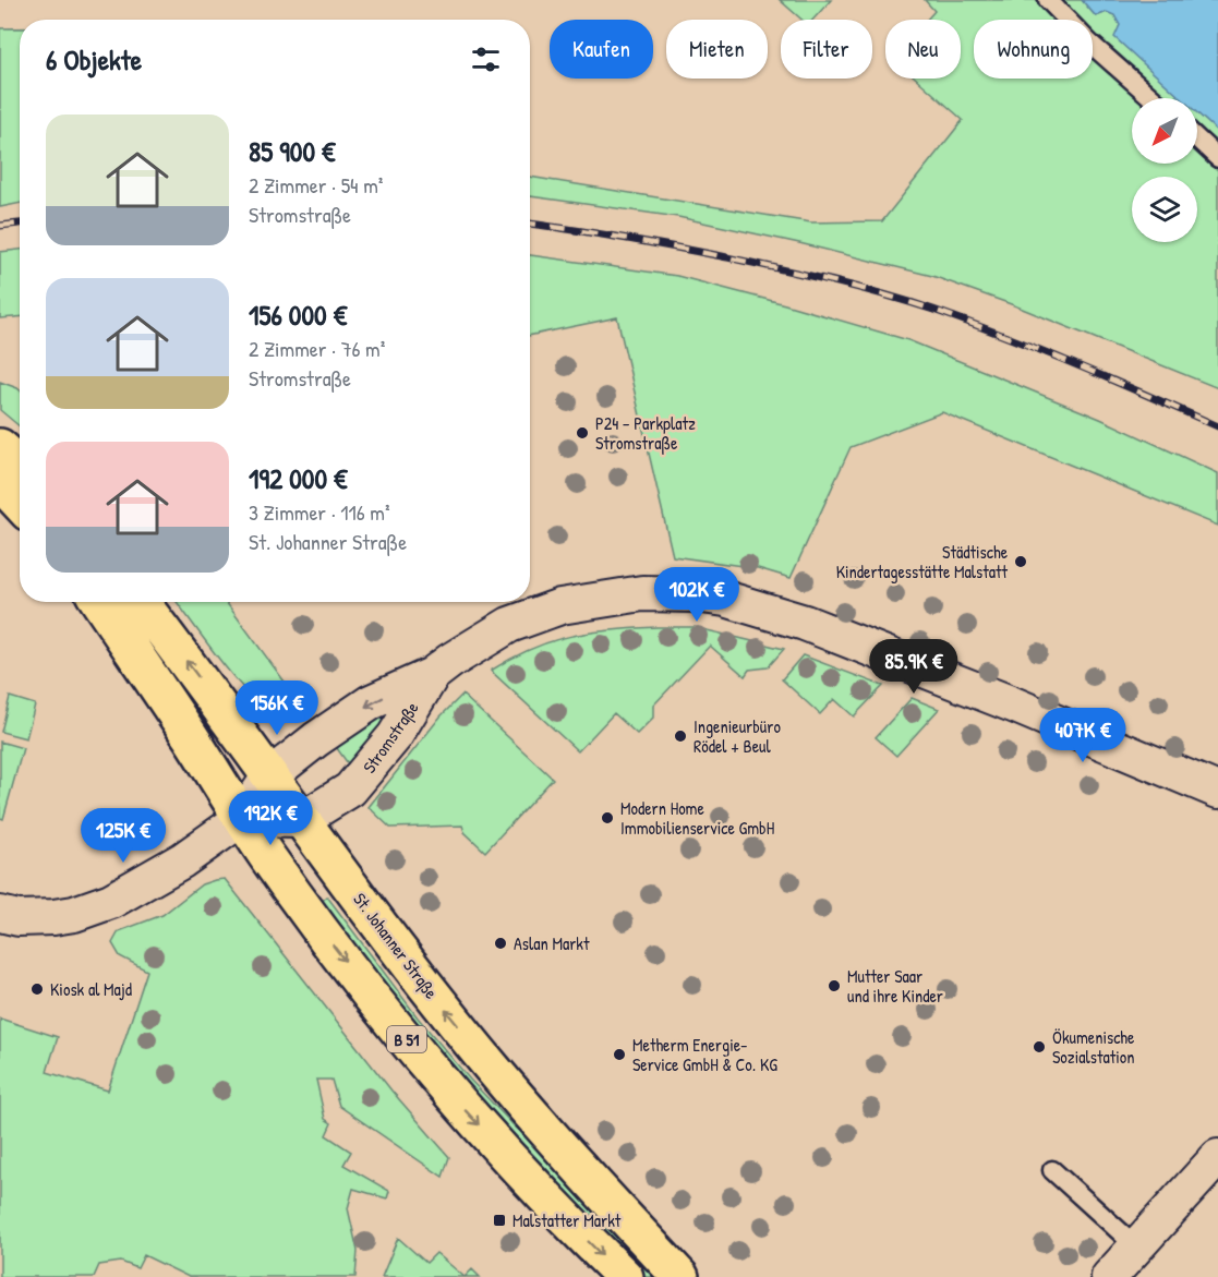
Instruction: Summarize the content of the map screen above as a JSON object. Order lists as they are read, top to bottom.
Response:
{
  "streets": {
    "main road": ["St. Johanner Straße", "B 51"],
    "street": ["Stromstraße"]
  },
  "crossings": [
    ["Stromstraße", "St. Johanner Straße"],
    ["Stromstraße", "B 51"]
  ],
  "places": {
    "other": [
      "P24 – Parkplatz Stromstraße",
      "Städtische Kindertagesstätte Malstatt",
      "Ingenieurbüro Rödel + Beul",
      "Modern Home Immobilienservice GmbH",
      "Aslan Markt",
      "Mutter Saar und ihre Kinder",
      "Kiosk al Majd",
      "Ökumenische Sozialstation",
      "Metherm Energie- Service GmbH & Co. KG"
    ],
    "transit": ["Malstatter Markt"]
  },
  "north": "bottom left",
  "page": {
    "chip": [
      "Kaufen",
      "Mieten",
      "Filter",
      "Neu",
      "Wohnung"
    ],
    "heading": "6 Objekte",
    "list": [
      {
        "name": "85 900 €",
        "note": "2 Zimmer · 54 m² · Stromstraße"
      },
      {
        "name": "156 000 €",
        "note": "2 Zimmer · 76 m² · Stromstraße"
      },
      {
        "name": "192 000 €",
        "note": "3 Zimmer · 116 m² · St. Johanner Straße"
      }
    ],
    "price": [
      "102K €",
      "85.9K €",
      "156K €",
      "407K €",
      "192K €",
      "125K €"
    ]
  }
}
